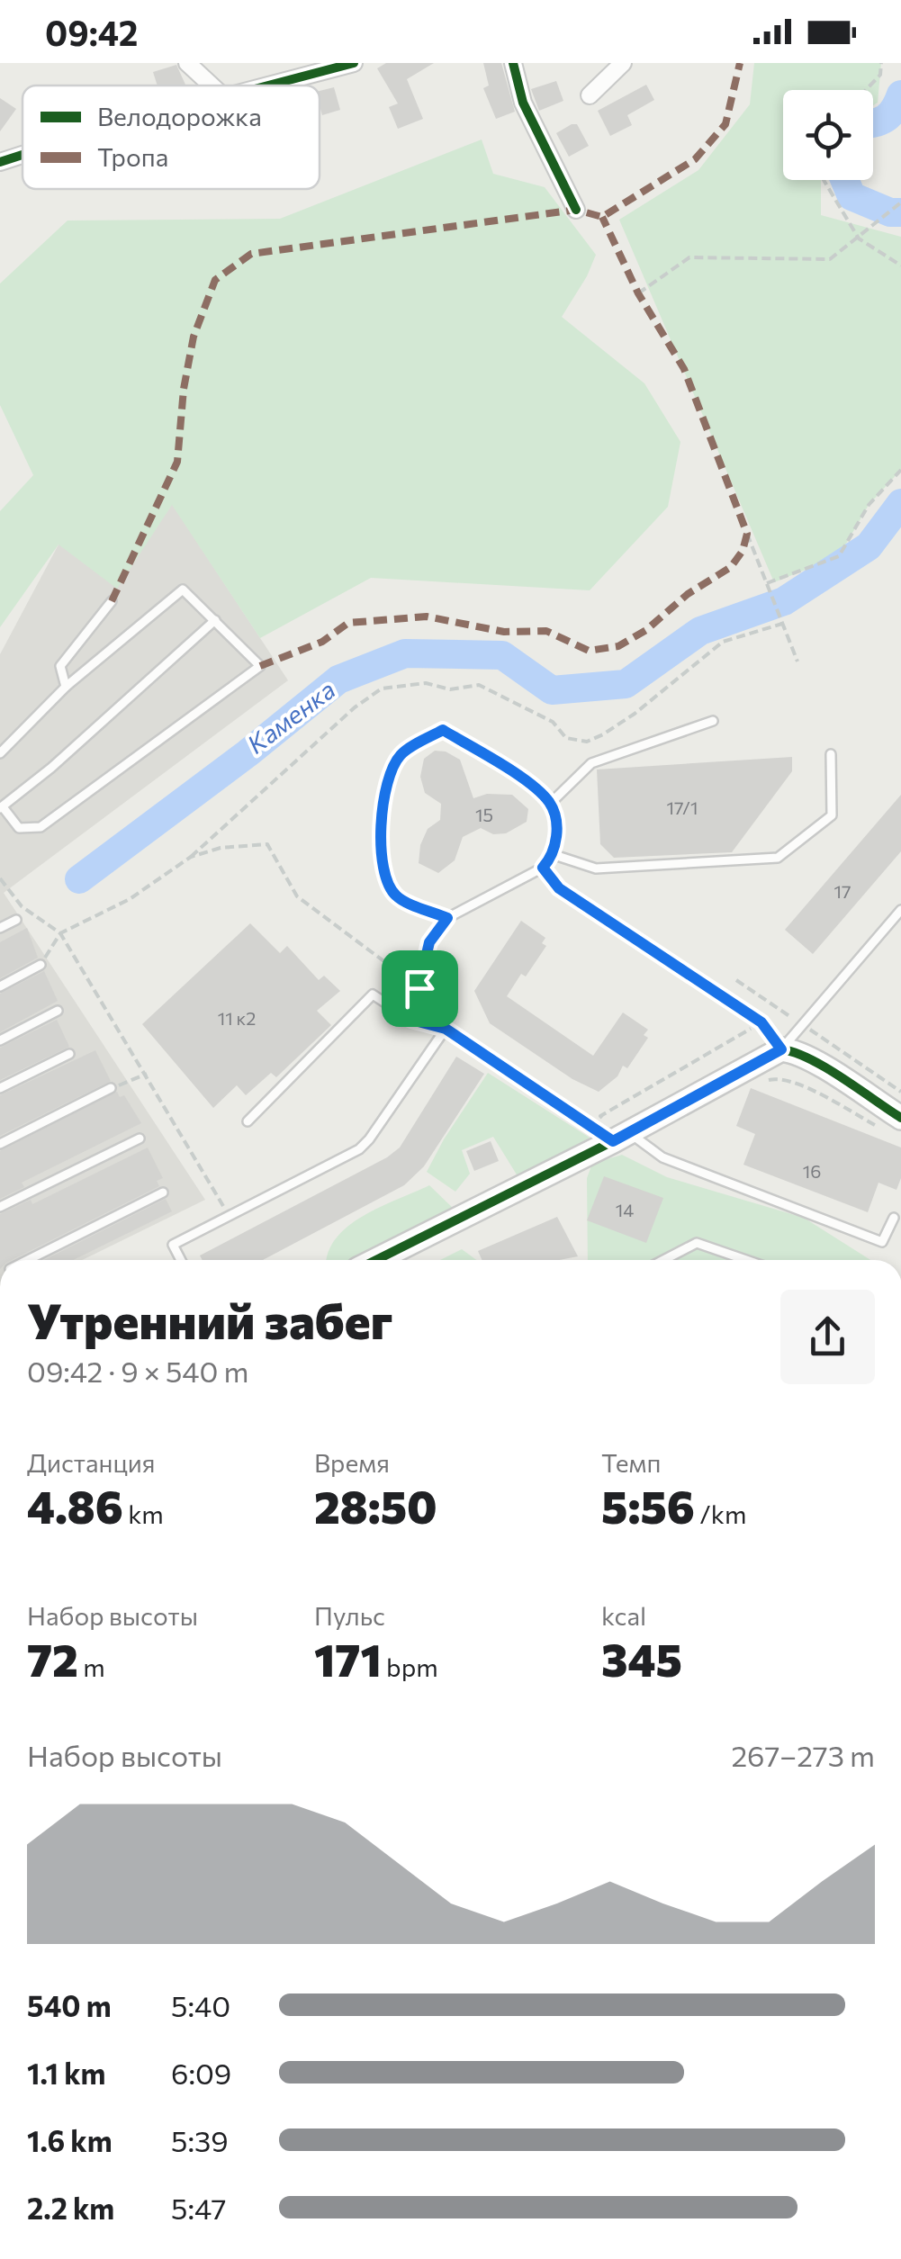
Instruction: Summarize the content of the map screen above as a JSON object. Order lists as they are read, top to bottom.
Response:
{
  "water": ["Каменка"],
  "house_numbers": [
    "17/1",
    "15",
    "17",
    "11 к2",
    "16",
    "14"
  ],
  "legend": ["Велодорожка", "Тропа"],
  "page": {
    "status": "09:42",
    "heading": ["Утренний забег", "09:42 · 9 × 540 m"],
    "stats": [
      ["Дистанция", "4.86 km"],
      ["Время", "28:50"],
      ["Темп", "5:56 /km"],
      ["Набор высоты", "72 m"],
      ["Пульс", "171 bpm"],
      ["kcal", "345"]
    ],
    "chart": ["Набор высоты", "267–273 m"],
    "list": [
      {
        "name": "540 m",
        "note": "5:40"
      },
      {
        "name": "1.1 km",
        "note": "6:09"
      },
      {
        "name": "1.6 km",
        "note": "5:39"
      },
      {
        "name": "2.2 km",
        "note": "5:47"
      }
    ]
  }
}
